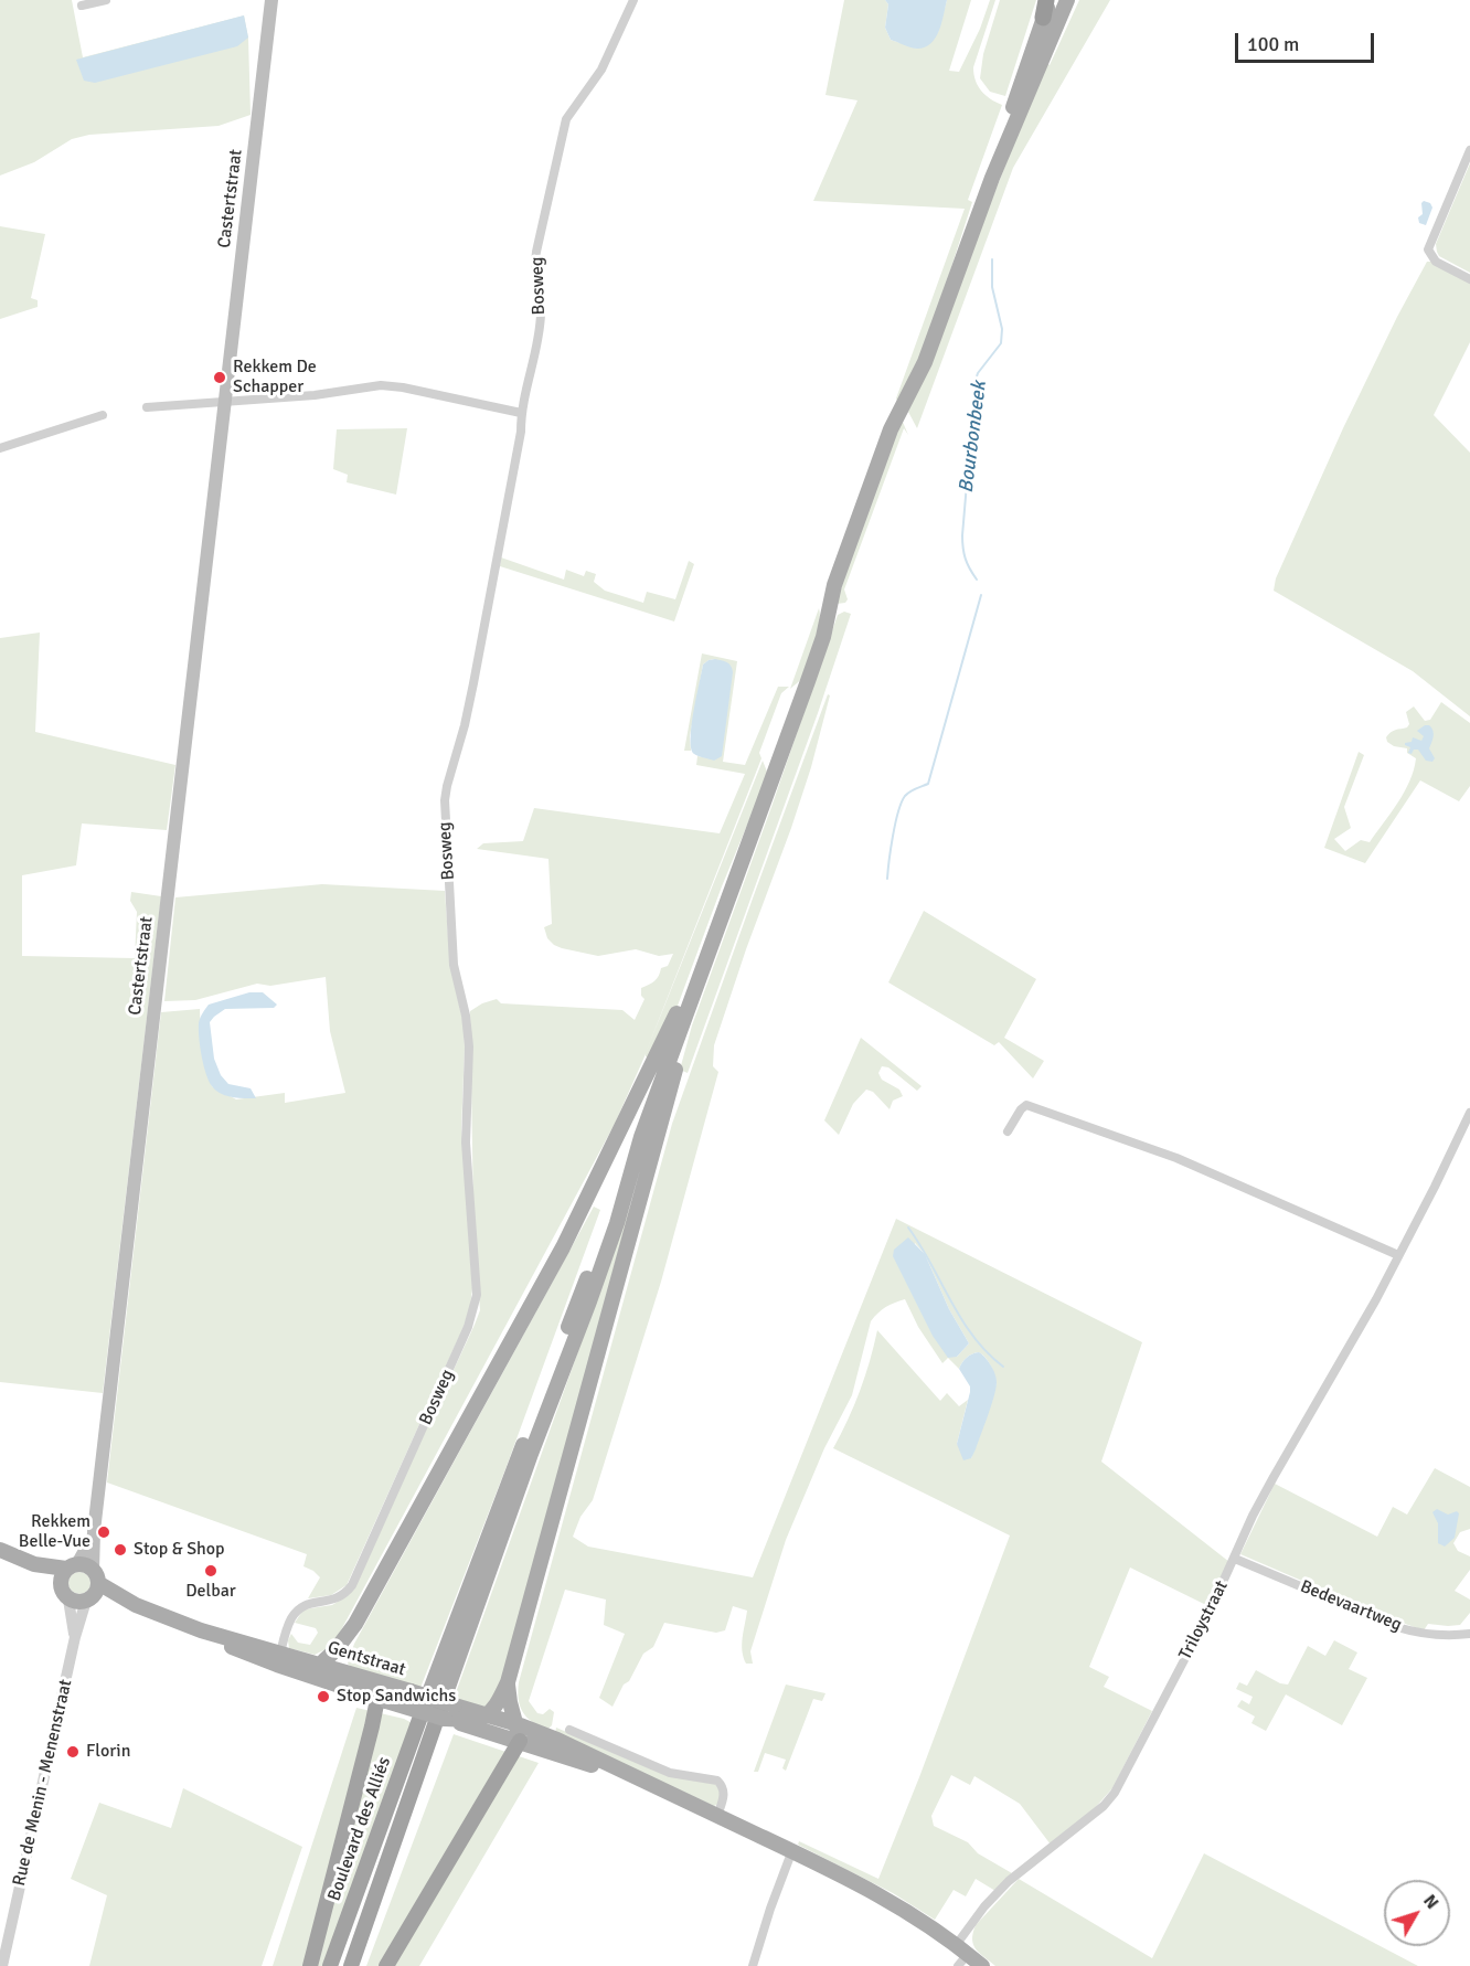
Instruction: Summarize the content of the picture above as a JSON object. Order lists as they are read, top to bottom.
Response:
{
  "streets": {
    "highway": ["Boulevard des Alliés"],
    "main road": ["Castertstraat", "Gentstraat"],
    "street": [
      "Bosweg",
      "Bedevaartweg",
      "Triloystraat",
      "Rue de Menin - Menenstraat"
    ]
  },
  "crossings": [
    ["Castertstraat", "Rue de Menin - Menenstraat"],
    ["Bosweg", "Gentstraat"],
    ["Bedevaartweg", "Triloystraat"]
  ],
  "water": ["Bourbonbeek"],
  "places": [
    "Rekkem De Schapper",
    "Rekkem Belle-Vue",
    "Stop & Shop",
    "Delbar",
    "Stop Sandwichs",
    "Florin"
  ],
  "scale_bar": "100 m",
  "north": "top right"
}
